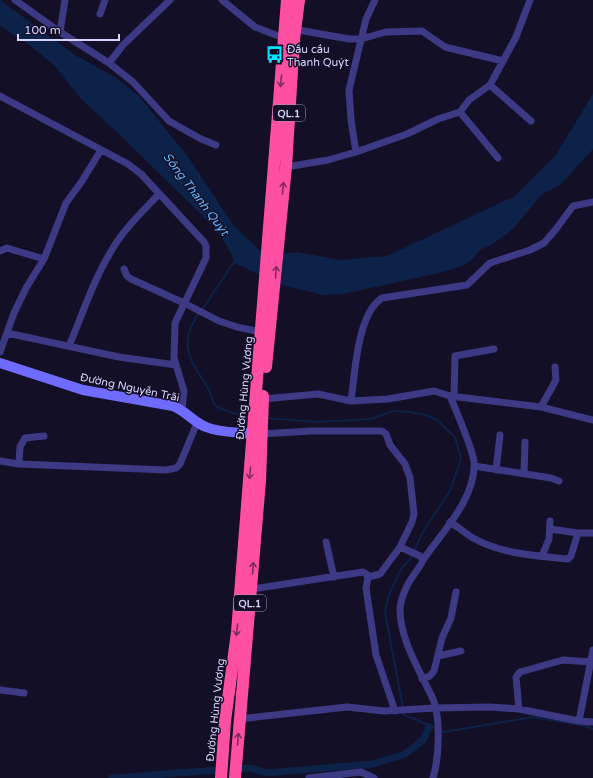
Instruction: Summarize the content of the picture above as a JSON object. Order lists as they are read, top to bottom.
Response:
{
  "streets": {
    "highway": ["QL.1", "Đường Hùng Vương"],
    "street": ["Đường Nguyễn Trãi"]
  },
  "crossings": [
    ["Đường Nguyễn Trãi", "Đường Hùng Vương"]
  ],
  "water": ["Sông Thanh Quýt"],
  "places": {
    "bus stop": ["Đầu cầu Thanh Quýt"]
  },
  "scale_bar": "100 m"
}
